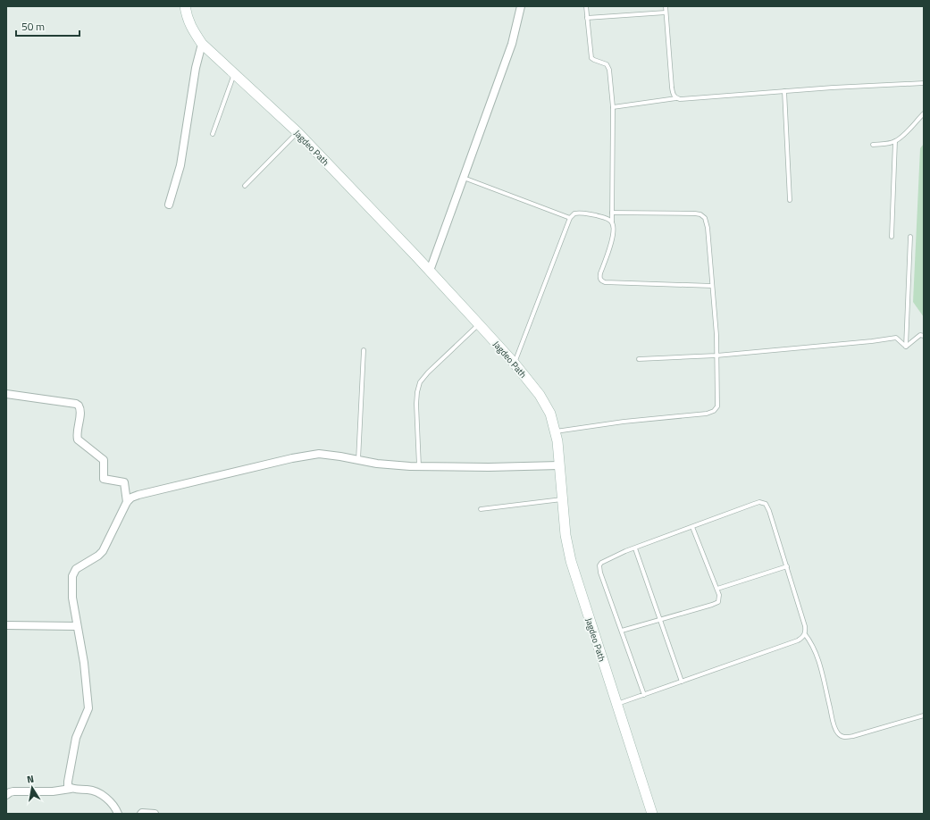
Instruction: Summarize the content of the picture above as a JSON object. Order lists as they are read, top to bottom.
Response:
{
  "streets": {
    "main road": ["Jagdeo Path"]
  },
  "scale_bar": "50 m",
  "north": "top"
}
